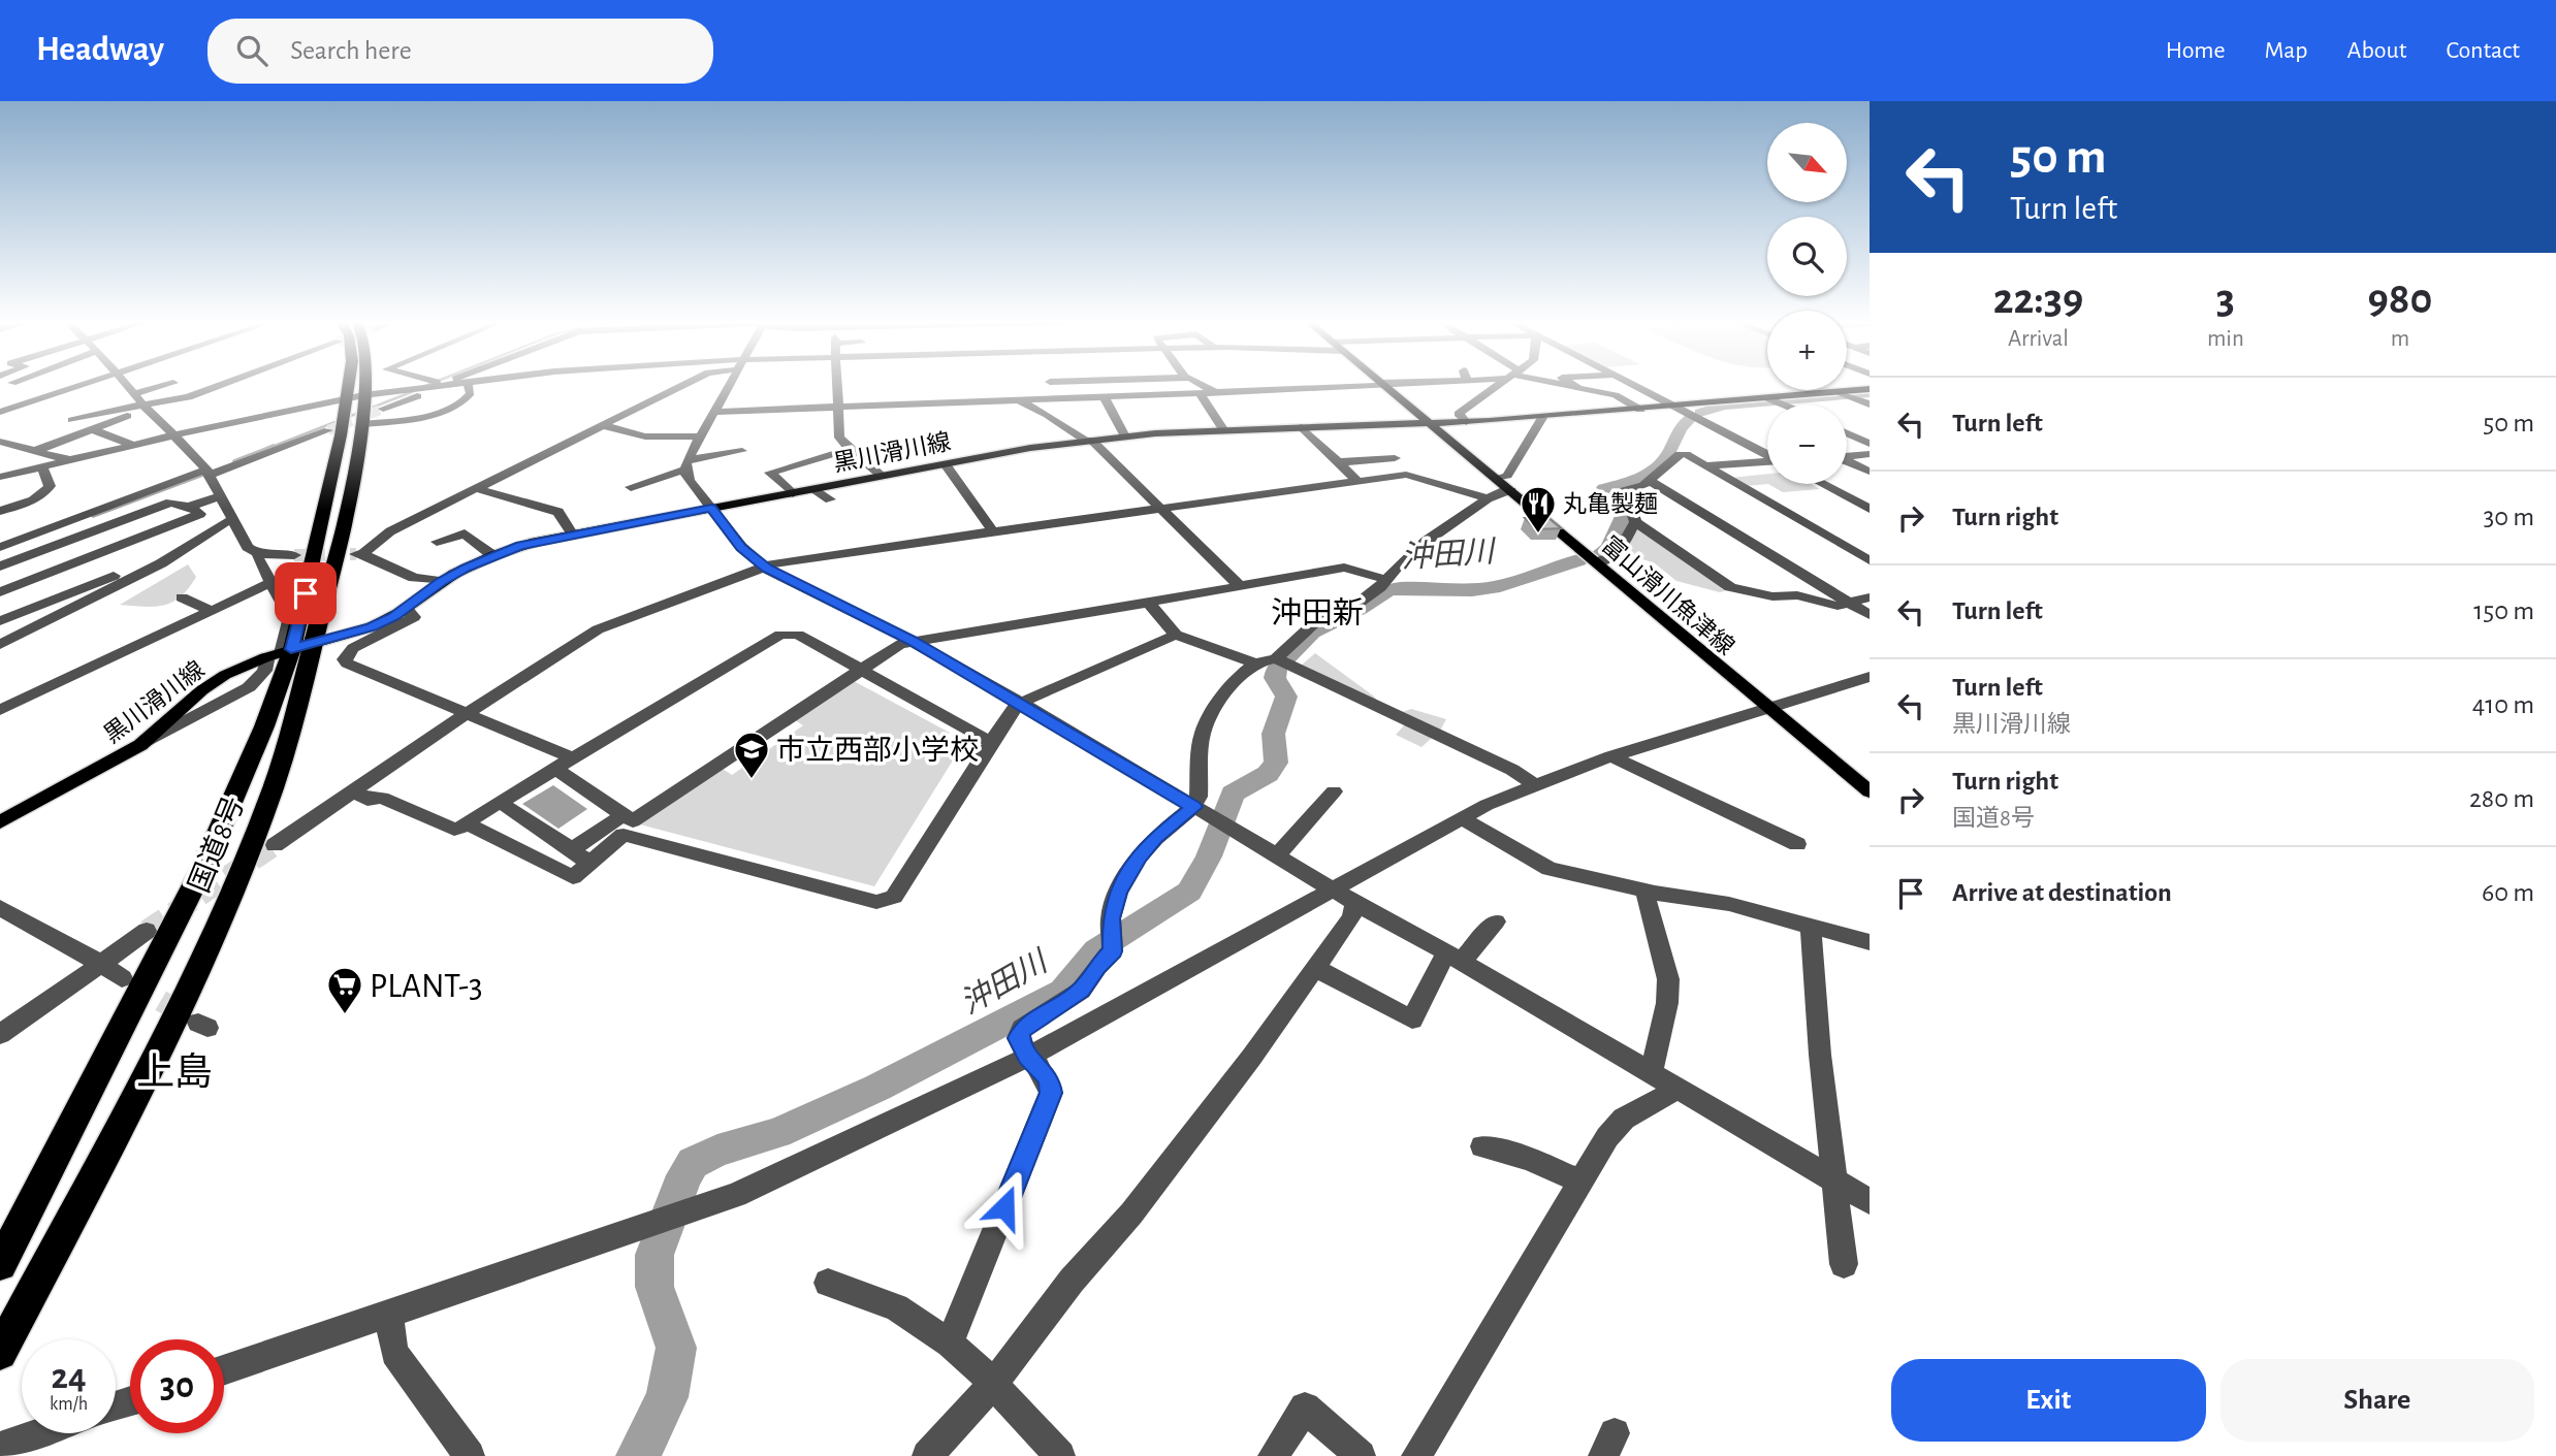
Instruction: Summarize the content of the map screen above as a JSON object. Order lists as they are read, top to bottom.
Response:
{
  "streets": {
    "highway": ["国道8号"],
    "main road": ["黒川滑川線", "富山滑川魚津線"]
  },
  "crossings": [
    ["黒川滑川線", "富山滑川魚津線"],
    ["黒川滑川線", "国道8号"]
  ],
  "districts": ["沖田新", "上島"],
  "water": ["沖田川"],
  "places": {
    "restaurant": ["丸亀製麺"],
    "school or university": ["市立西部小学校"],
    "supermarket": ["PLANT-3"]
  },
  "north": "bottom right",
  "page": {
    "header": "Headway",
    "search": "Search here",
    "nav": [
      "Home",
      "Map",
      "About",
      "Contact"
    ],
    "turn": ["50 m", "Turn left"],
    "map_buttons": ["+", "−"],
    "eta": [
      "22:39",
      "Arrival",
      "3",
      "min",
      "980",
      "m"
    ],
    "list": [
      {
        "name": "Turn left",
        "value": "50 m"
      },
      {
        "name": "Turn right",
        "value": "30 m"
      },
      {
        "name": "Turn left",
        "value": "150 m"
      },
      {
        "name": "Turn left",
        "note": "黒川滑川線",
        "value": "410 m"
      },
      {
        "name": "Turn right",
        "note": "国道8号",
        "value": "280 m"
      },
      {
        "name": "Arrive at destination",
        "value": "60 m"
      }
    ],
    "speed": "24 km/h",
    "limit": "30",
    "buttons": ["Exit", "Share"]
  }
}
